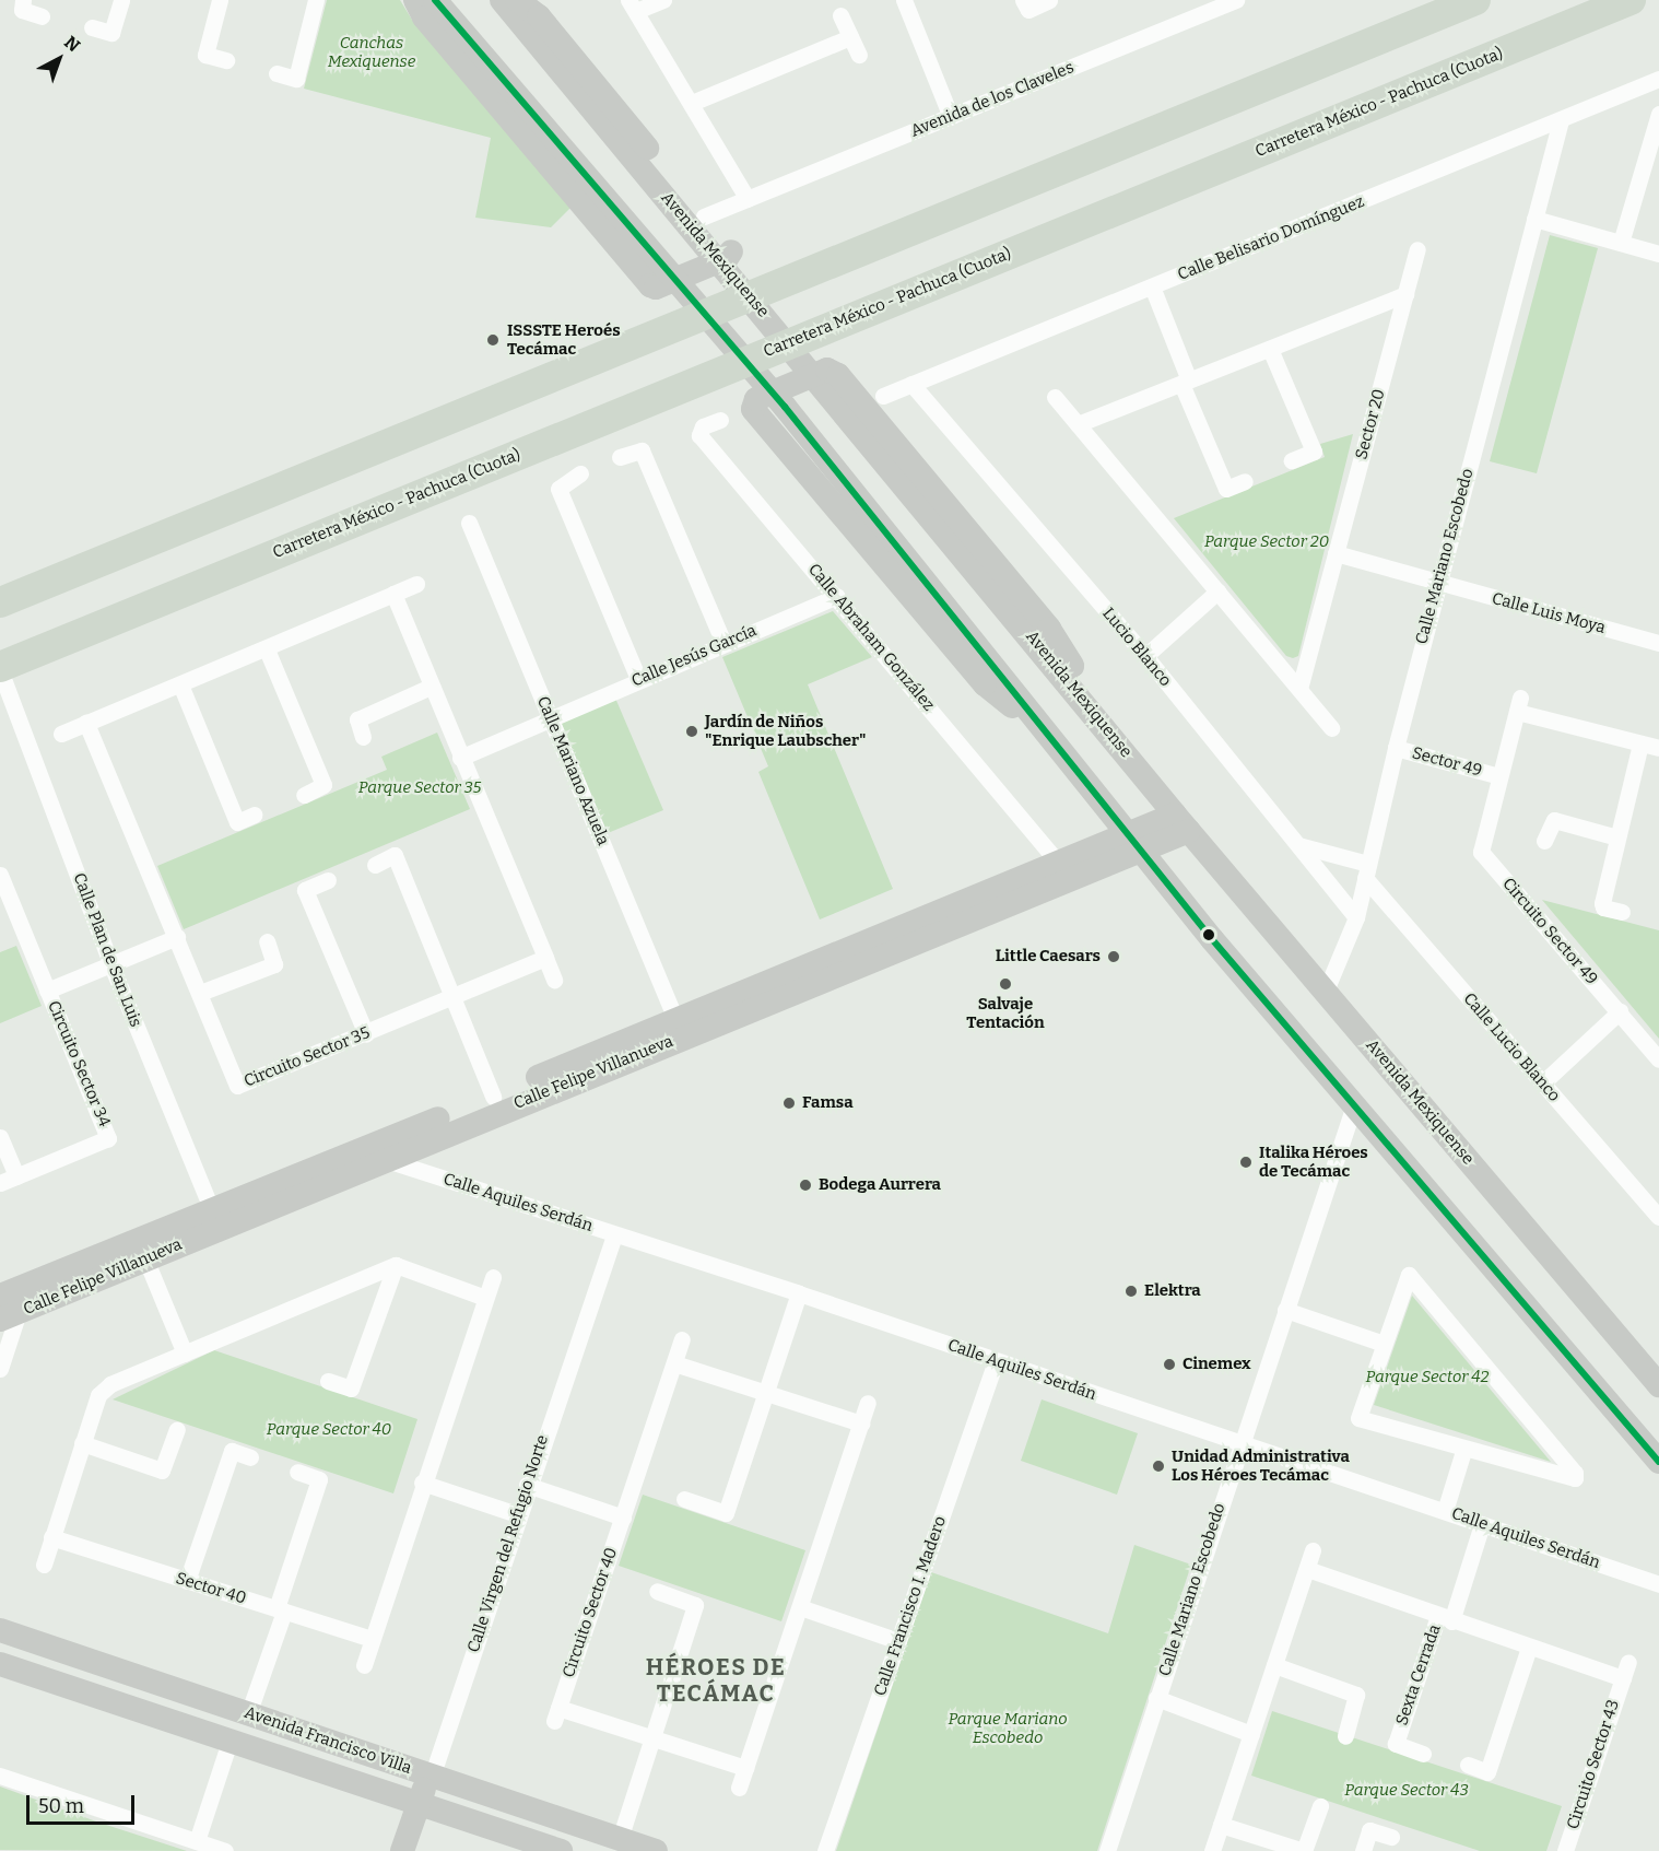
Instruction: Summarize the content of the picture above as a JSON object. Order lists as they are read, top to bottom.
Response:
{
  "streets": {
    "highway": ["Carretera México - Pachuca (Cuota)"],
    "main road": [
      "Avenida Mexiquense",
      "Calle Felipe Villanueva",
      "Calle Virgen del Refugio Norte",
      "Avenida Francisco Villa"
    ],
    "street": [
      "Avenida de los Claveles",
      "Calle Belisario Domínguez",
      "Sector 20",
      "Calle Mariano Escobedo",
      "Calle Luis Moya",
      "Calle Abraham González",
      "Lucio Blanco",
      "Calle Jesús García",
      "Sector 49",
      "Calle Mariano Azuela",
      "Circuito Sector 49",
      "Calle Plan de San Luis",
      "Calle Lucio Blanco",
      "Circuito Sector 35",
      "Circuito Sector 34",
      "Calle Aquiles Serdán",
      "Sector 40",
      "Calle Francisco I. Madero",
      "Circuito Sector 40",
      "Sexta Cerrada",
      "Circuito Sector 43"
    ]
  },
  "crossings": [
    ["Carretera México - Pachuca (Cuota)", "Calle Plan de San Luis"],
    ["Calle Belisario Domínguez", "Calle Mariano Escobedo"],
    ["Calle Belisario Domínguez", "Lucio Blanco"],
    ["Avenida Mexiquense", "Calle Mariano Escobedo"],
    ["Avenida Mexiquense", "Calle Felipe Villanueva"],
    ["Calle Mariano Escobedo", "Calle Luis Moya"],
    ["Calle Mariano Escobedo", "Lucio Blanco"],
    ["Calle Mariano Escobedo", "Sector 49"],
    ["Calle Mariano Escobedo", "Calle Lucio Blanco"],
    ["Calle Mariano Escobedo", "Calle Aquiles Serdán"],
    ["Calle Abraham González", "Calle Jesús García"],
    ["Calle Abraham González", "Calle Felipe Villanueva"],
    ["Calle Jesús García", "Calle Mariano Azuela"],
    ["Sector 49", "Circuito Sector 49"],
    ["Calle Mariano Azuela", "Calle Felipe Villanueva"],
    ["Calle Plan de San Luis", "Circuito Sector 34"],
    ["Calle Plan de San Luis", "Calle Felipe Villanueva"],
    ["Calle Felipe Villanueva", "Calle Aquiles Serdán"],
    ["Calle Aquiles Serdán", "Calle Virgen del Refugio Norte"],
    ["Calle Aquiles Serdán", "Calle Francisco I. Madero"],
    ["Calle Virgen del Refugio Norte", "Avenida Francisco Villa"],
    ["Sexta Cerrada", "Circuito Sector 43"]
  ],
  "districts": ["HÉROES DE TECÁMAC"],
  "parks": [
    "Canchas Mexiquense",
    "Parque Sector 20",
    "Parque Sector 35",
    "Parque Sector 42",
    "Parque Sector 40",
    "Parque Mariano Escobedo",
    "Parque Sector 43"
  ],
  "places": [
    "ISSSTE Heroés Tecámac",
    "Jardín de Niños \"Enrique Laubscher\"",
    "Little Caesars",
    "Salvaje Tentación",
    "Famsa",
    "Italika Héroes de Tecámac",
    "Bodega Aurrera",
    "Elektra",
    "Cinemex",
    "Unidad Administrativa Los Héroes Tecámac"
  ],
  "lines": ["transit line 50"],
  "scale_bar": "50 m",
  "north": "top right"
}
